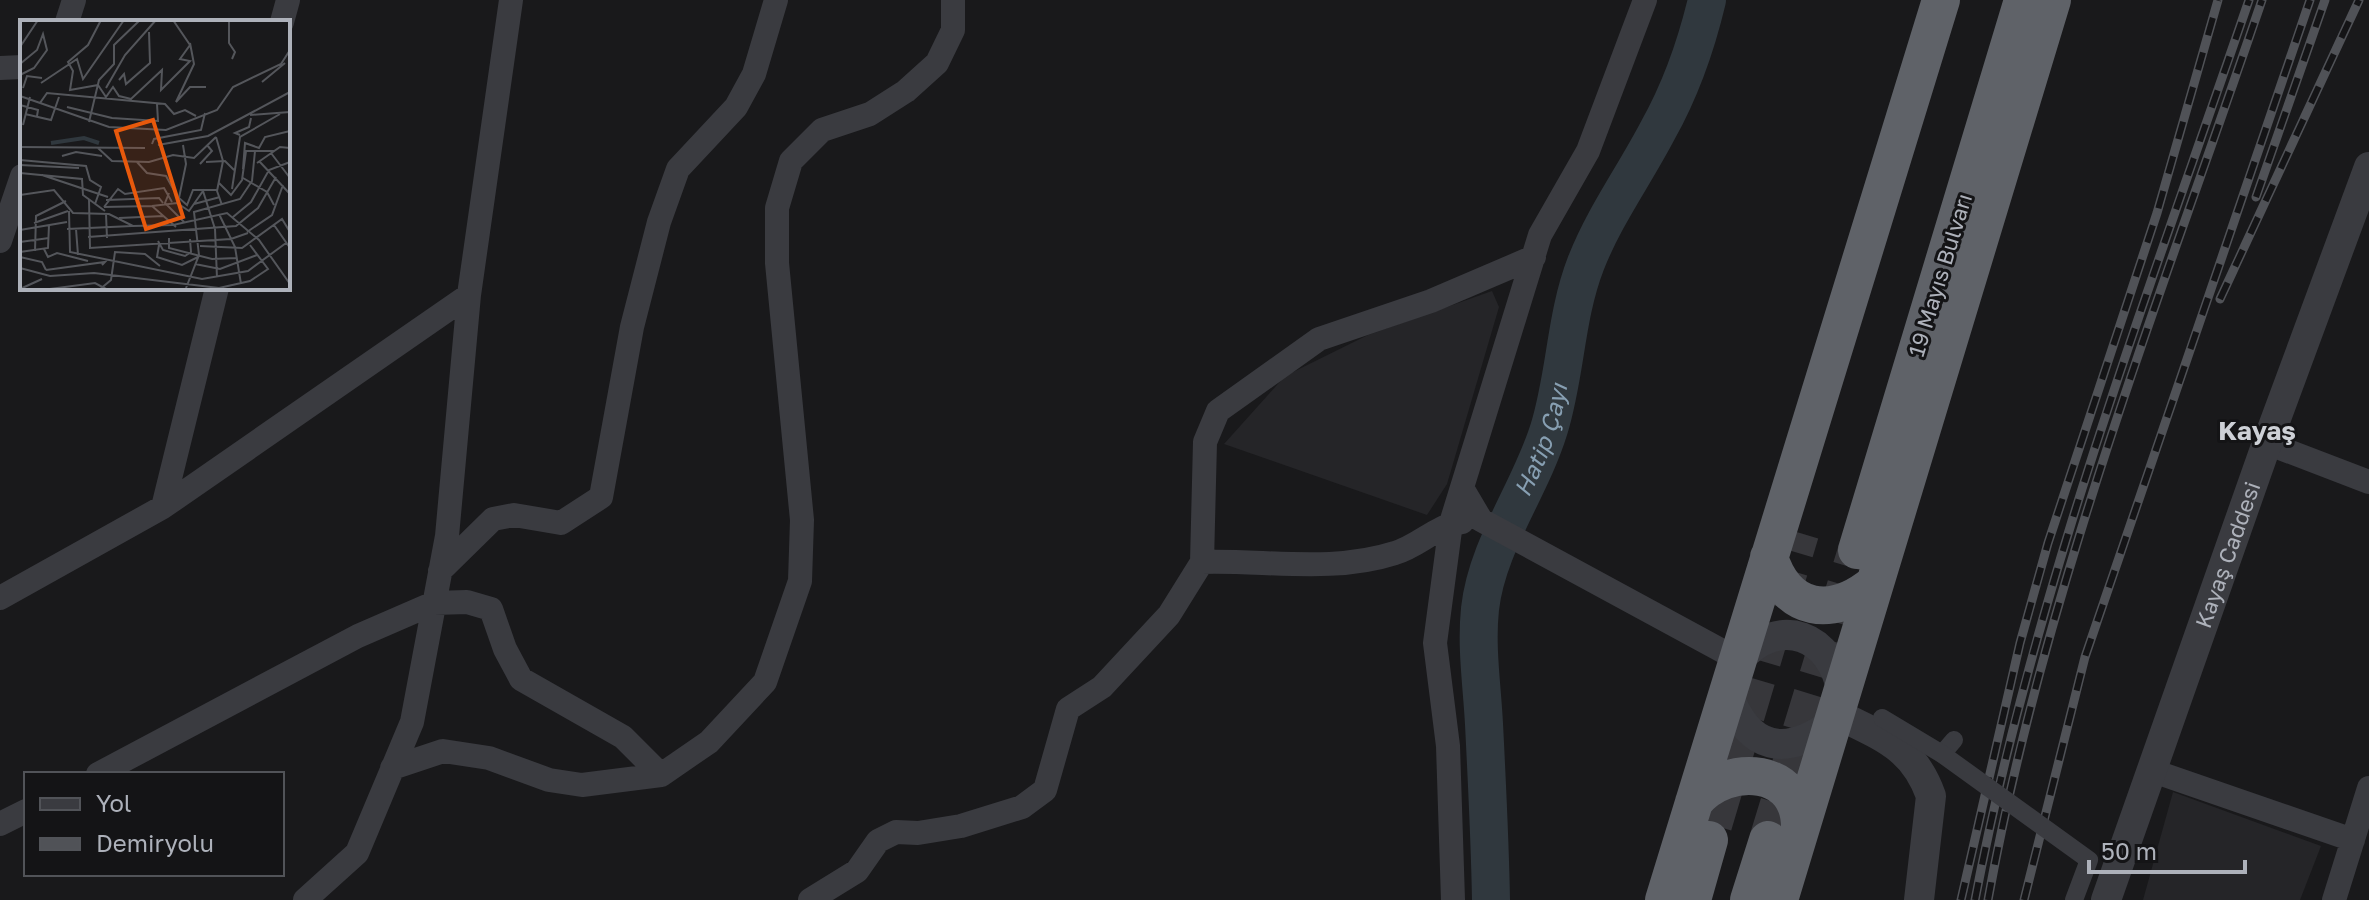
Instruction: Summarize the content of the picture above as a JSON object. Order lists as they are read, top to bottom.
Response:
{
  "streets": {
    "highway": ["19 Mayıs Bulvarı"],
    "street": ["Kayaş Caddesi"]
  },
  "districts": ["Kayaş"],
  "water": ["Hatip Çayı"],
  "legend": ["Yol", "Demiryolu"],
  "scale_bar": "50 m"
}
